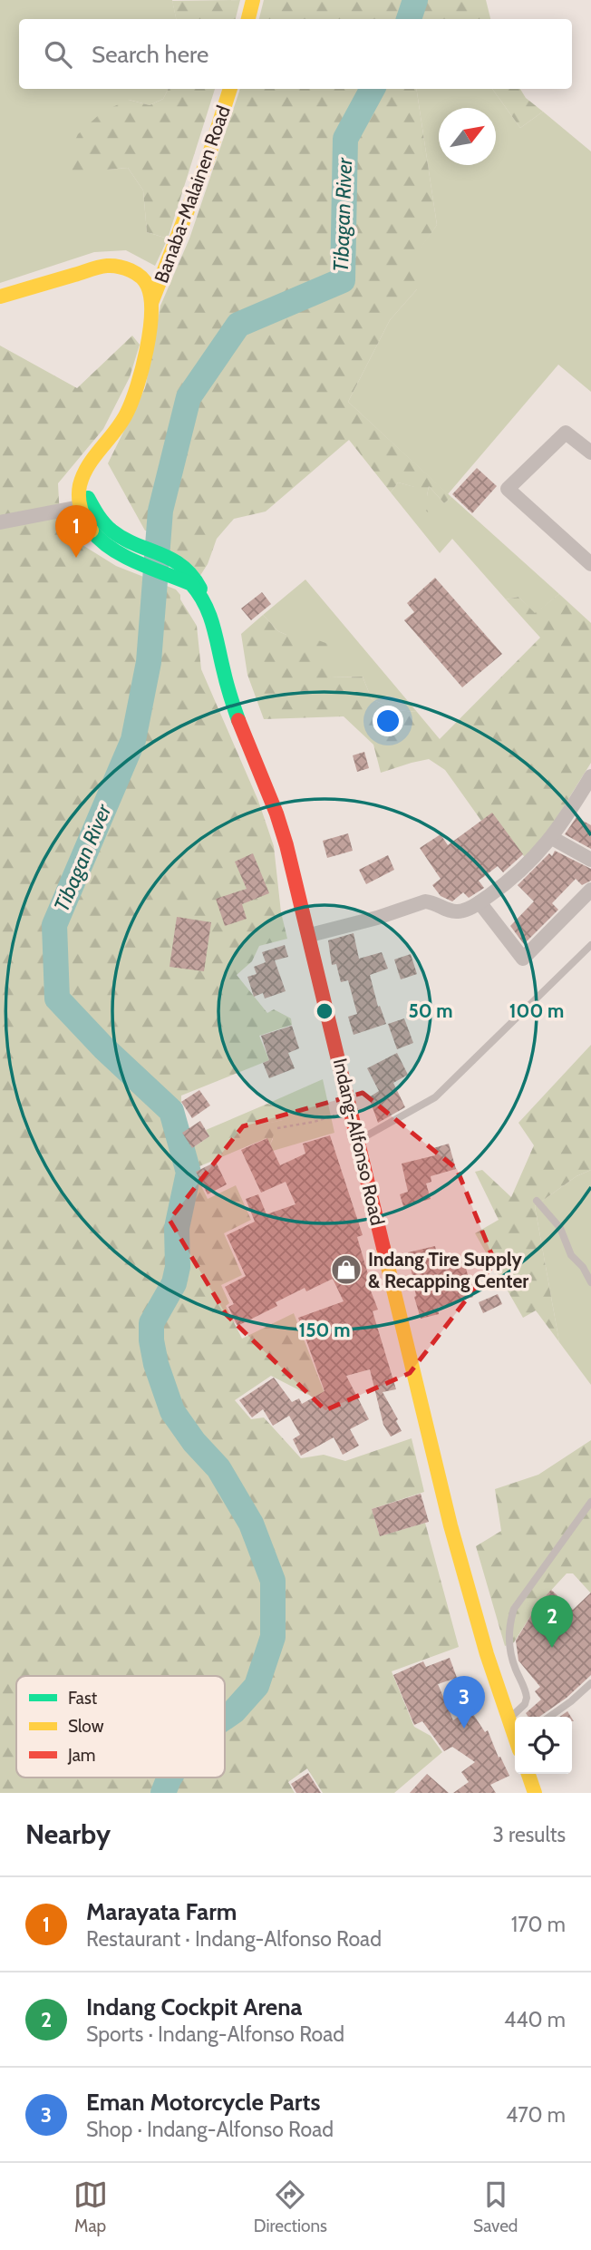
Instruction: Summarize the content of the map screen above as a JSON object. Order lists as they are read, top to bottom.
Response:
{
  "streets": {
    "main road": ["Banaba-Malainen Road", "Indang-Alfonso Road"]
  },
  "water": ["Tibagan River"],
  "places": {
    "shop": ["Indang Tire Supply & Recapping Center"]
  },
  "legend": ["Fast", "Slow", "Jam"],
  "north": "top right",
  "page": {
    "search": "Search here",
    "pins": ["1", "2", "3"],
    "heading": ["Nearby", "3 results"],
    "list": [
      {
        "mark": "1",
        "name": "Marayata Farm",
        "note": "Restaurant · Indang-Alfonso Road",
        "value": "170 m"
      },
      {
        "mark": "2",
        "name": "Indang Cockpit Arena",
        "note": "Sports · Indang-Alfonso Road",
        "value": "440 m"
      },
      {
        "mark": "3",
        "name": "Eman Motorcycle Parts",
        "note": "Shop · Indang-Alfonso Road",
        "value": "470 m"
      }
    ],
    "nav": ["Map", "Directions", "Saved"]
  },
  "rings": ["50 m", "100 m", "150 m"]
}
